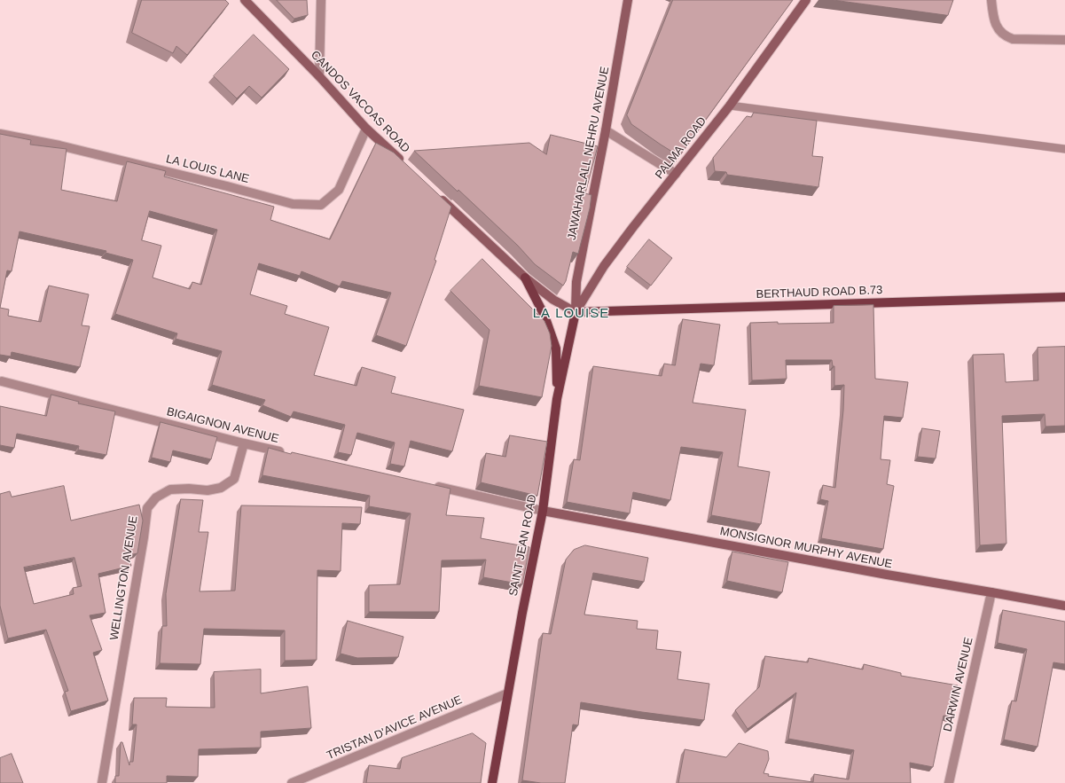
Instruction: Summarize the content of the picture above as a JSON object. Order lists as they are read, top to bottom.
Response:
{
  "streets": {
    "main road": ["BERTHAUD ROAD B.73", "SAINT JEAN ROAD"],
    "street": [
      "CANDOS VACOAS ROAD",
      "PALMA ROAD",
      "JAWAHARLALL NEHRU AVENUE",
      "LA LOUIS LANE",
      "BIGAIGNON AVENUE",
      "MONSIGNOR MURPHY AVENUE",
      "WELLINGTON AVENUE",
      "DARWIN AVENUE",
      "TRISTAN D'AVICE AVENUE"
    ]
  },
  "crossings": [
    ["CANDOS VACOAS ROAD", "LA LOUIS LANE"],
    ["PALMA ROAD", "JAWAHARLALL NEHRU AVENUE"],
    ["PALMA ROAD", "BERTHAUD ROAD B.73"],
    ["PALMA ROAD", "SAINT JEAN ROAD"],
    ["JAWAHARLALL NEHRU AVENUE", "BERTHAUD ROAD B.73"],
    ["JAWAHARLALL NEHRU AVENUE", "SAINT JEAN ROAD"],
    ["BERTHAUD ROAD B.73", "SAINT JEAN ROAD"],
    ["BIGAIGNON AVENUE", "WELLINGTON AVENUE"],
    ["SAINT JEAN ROAD", "MONSIGNOR MURPHY AVENUE"],
    ["SAINT JEAN ROAD", "TRISTAN D'AVICE AVENUE"],
    ["MONSIGNOR MURPHY AVENUE", "DARWIN AVENUE"]
  ],
  "districts": ["LA LOUISE"]
}
